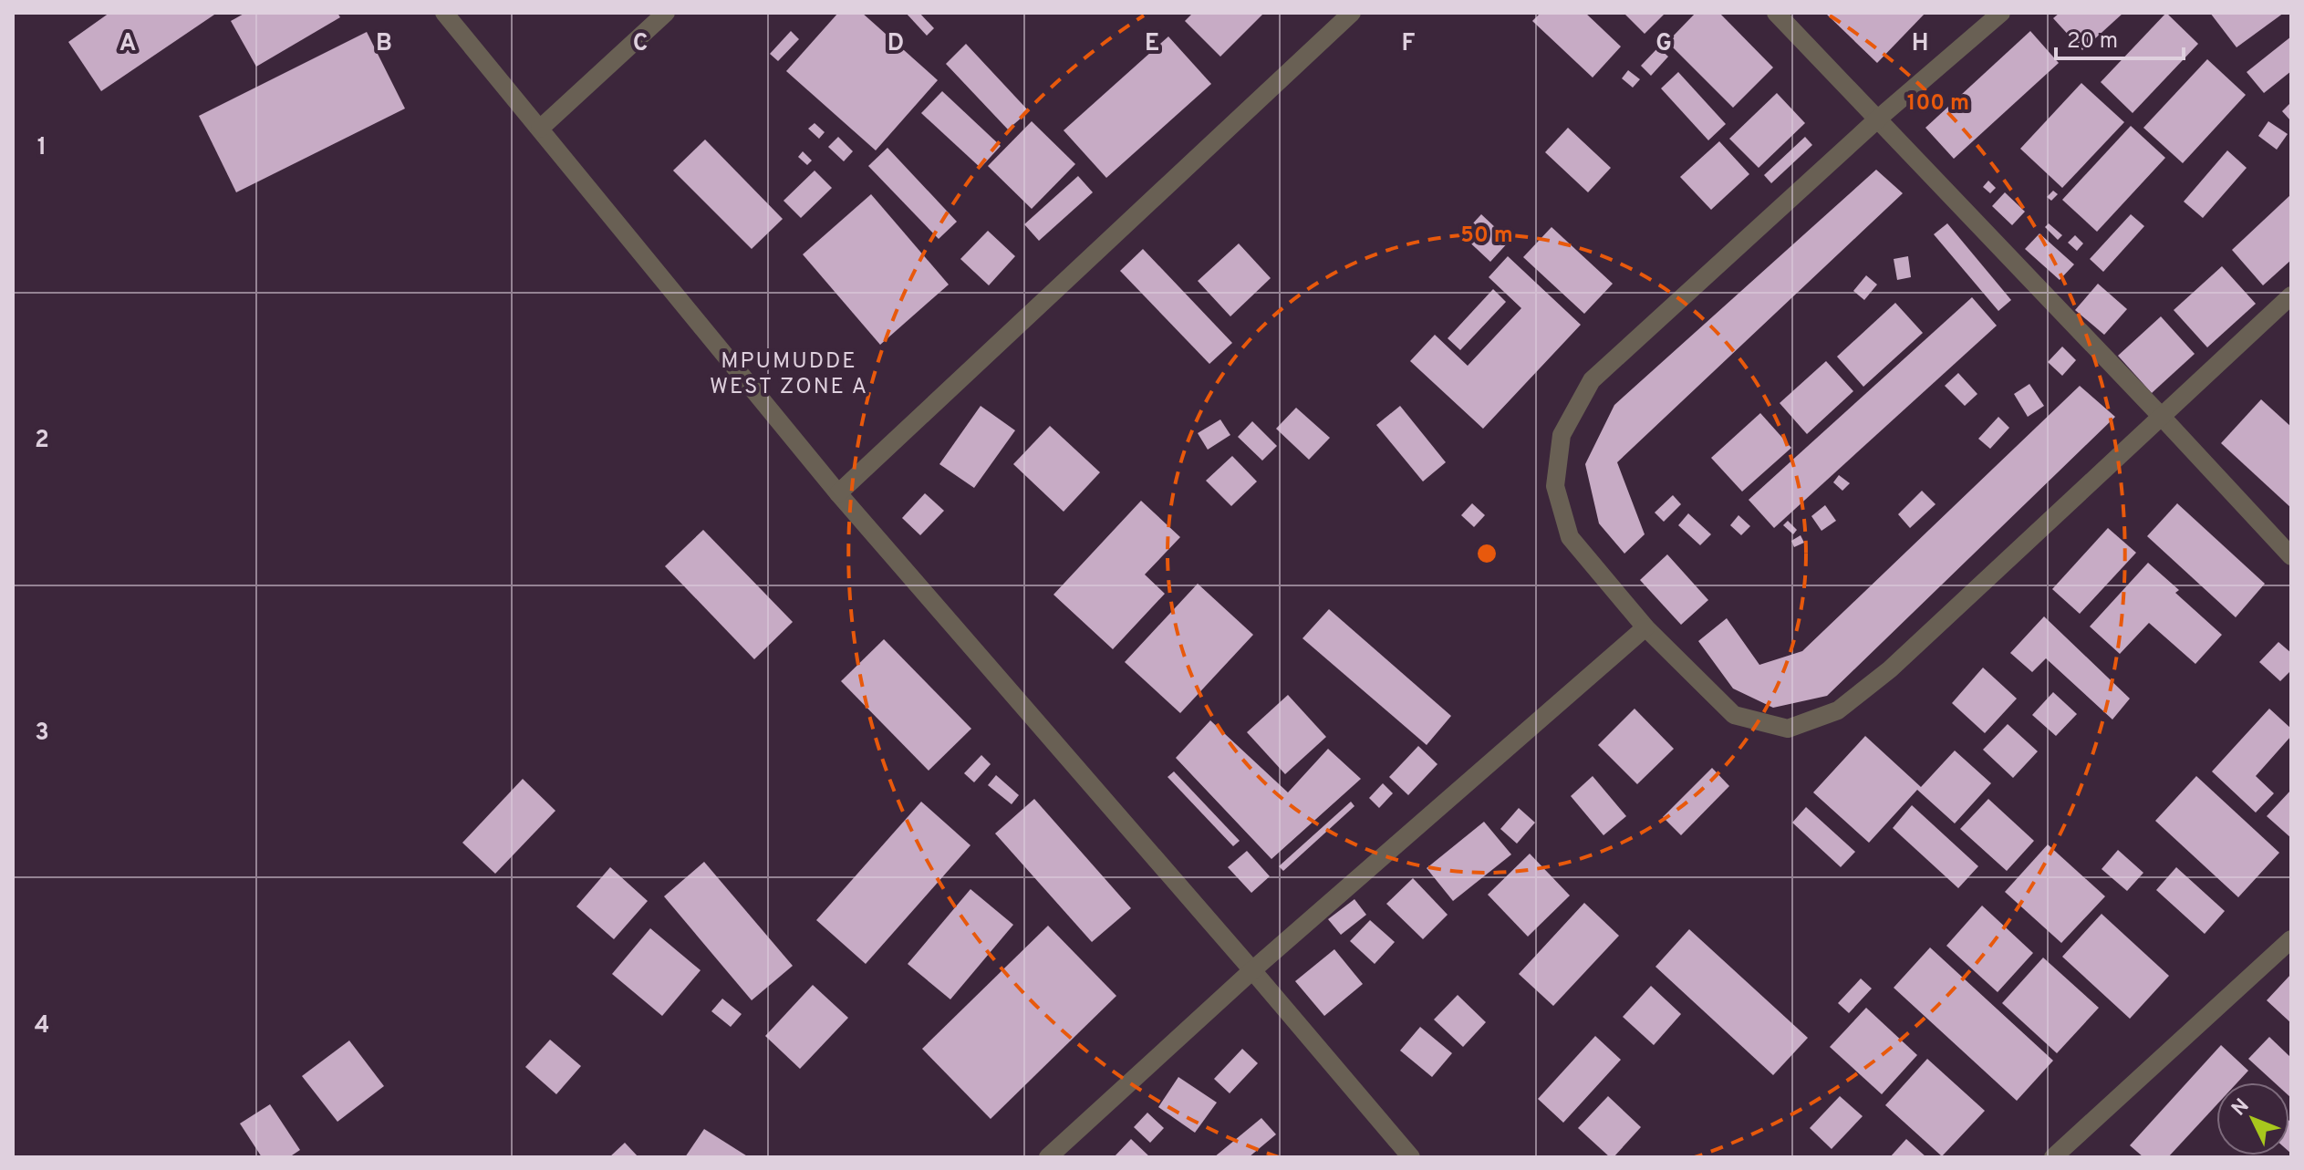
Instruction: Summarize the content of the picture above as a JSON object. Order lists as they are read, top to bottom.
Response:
{
  "districts": ["MPUMUDDE WEST ZONE A"],
  "scale_bar": "20 m",
  "north": "top left",
  "grid": {
    "columns": [
      "A",
      "B",
      "C",
      "D",
      "E",
      "F",
      "G",
      "H"
    ],
    "rows": [
      "1",
      "2",
      "3",
      "4"
    ]
  },
  "rings": ["100 m", "50 m"]
}
